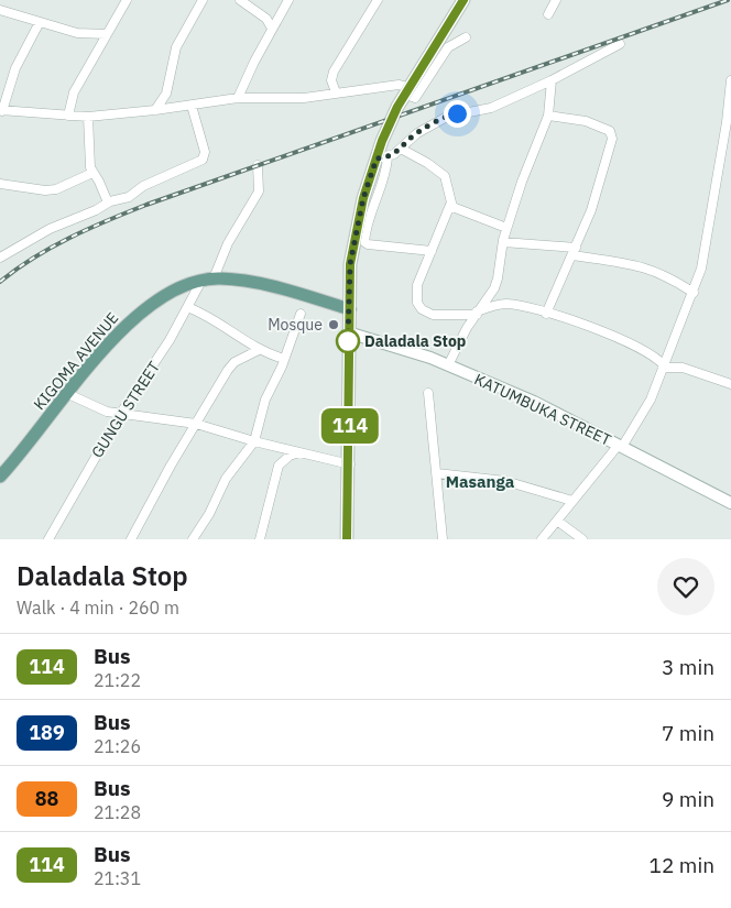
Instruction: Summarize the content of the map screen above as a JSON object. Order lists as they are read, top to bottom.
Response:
{
  "streets": {
    "main road": ["KIGOMA AVENUE", "KATUMBUKA STREET"],
    "street": ["GUNGU STREET"]
  },
  "crossings": [
    ["KIGOMA AVENUE", "GUNGU STREET"]
  ],
  "districts": ["Masanga"],
  "places": ["Mosque", "Daladala Stop"],
  "lines": ["bus line 114"],
  "page": {
    "on_map": "114",
    "heading": ["Daladala Stop", "Walk · 4 min · 260 m"],
    "list": [
      {
        "mark": "114",
        "name": "Bus",
        "note": "21:22",
        "value": "3 min"
      },
      {
        "mark": "189",
        "name": "Bus",
        "note": "21:26",
        "value": "7 min"
      },
      {
        "mark": "88",
        "name": "Bus",
        "note": "21:28",
        "value": "9 min"
      },
      {
        "mark": "114",
        "name": "Bus",
        "note": "21:31",
        "value": "12 min"
      }
    ]
  }
}
